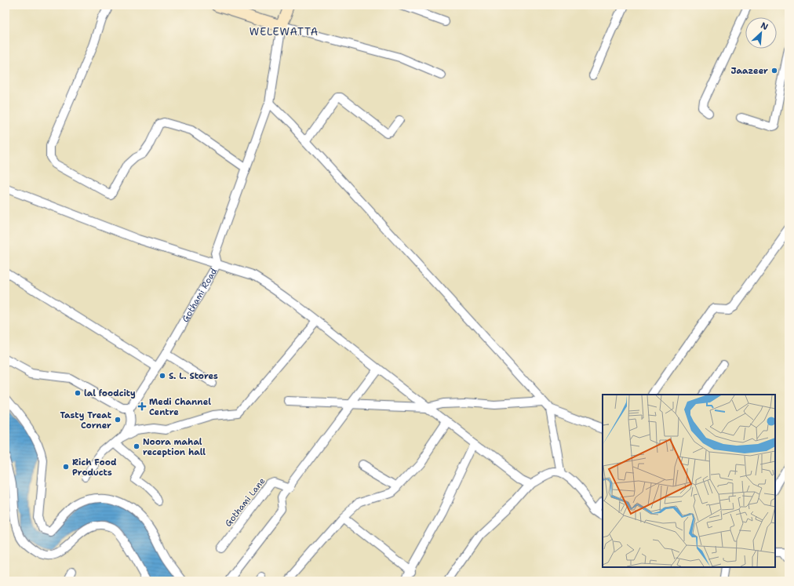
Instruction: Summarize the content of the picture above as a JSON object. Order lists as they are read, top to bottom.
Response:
{
  "streets": {
    "street": ["Gothami Road", "Gothami Lane"]
  },
  "districts": ["WELEWATTA"],
  "places": {
    "other": [
      "Jaazeer",
      "S. L. Stores",
      "lal foodcity",
      "Tasty Treat Corner",
      "Noora mahal reception hall",
      "Rich Food Products"
    ],
    "health": ["Medi Channel Centre"]
  },
  "north": "top right"
}
